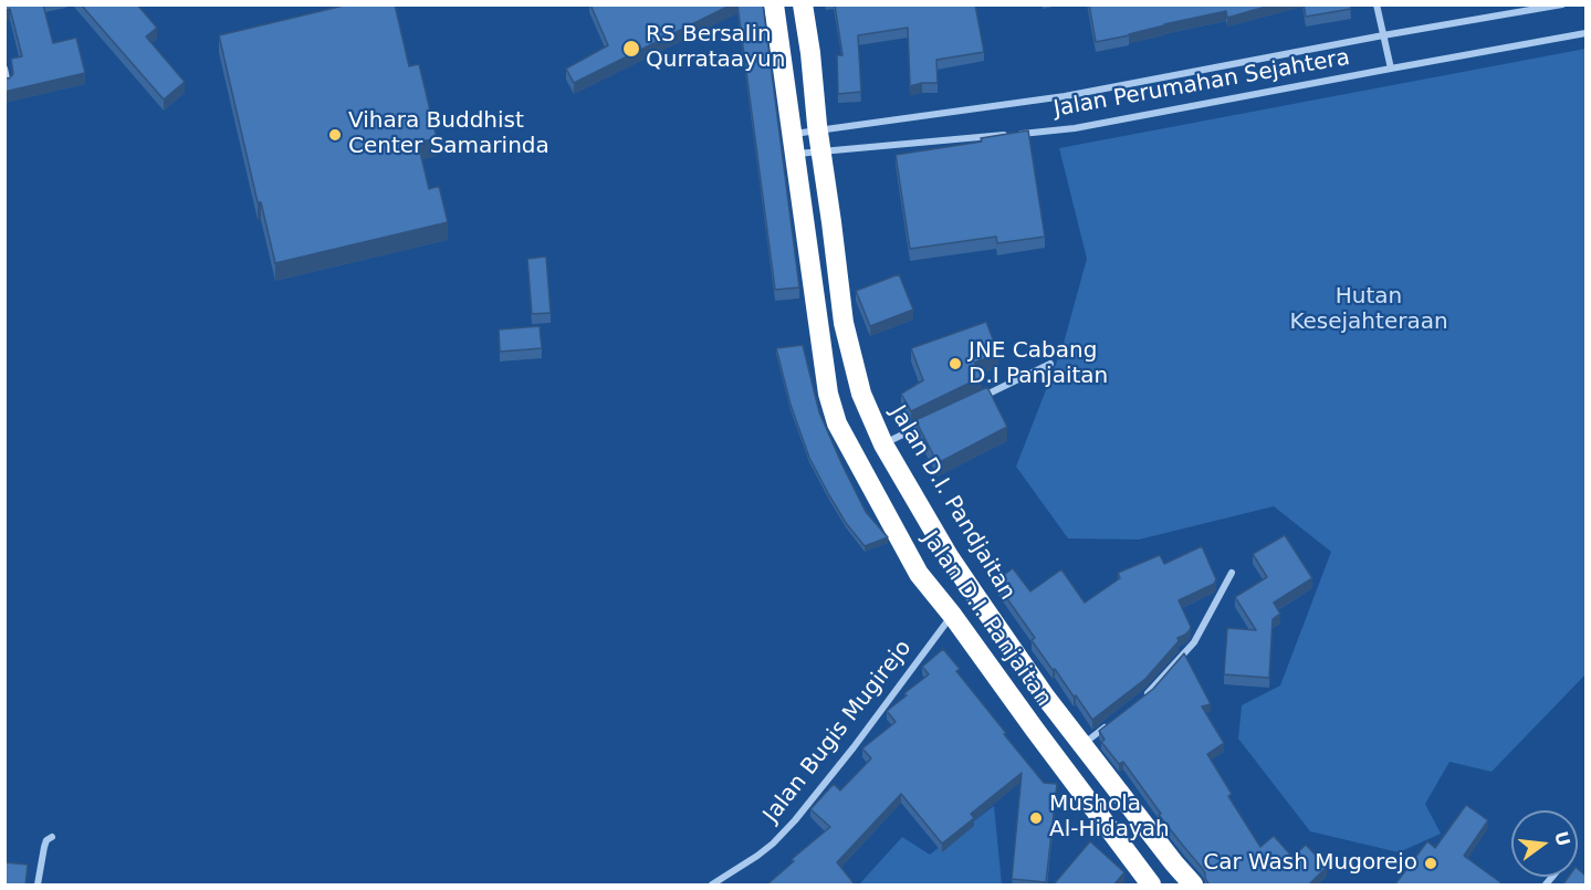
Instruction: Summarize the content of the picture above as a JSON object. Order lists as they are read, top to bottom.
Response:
{
  "streets": {
    "highway": ["Jalan D.I. Pandjaitan", "Jalan D.I. Panjaitan"],
    "street": ["Jalan Perumahan Sejahtera", "Jalan Bugis Mugirejo"]
  },
  "crossings": [
    ["Jalan Perumahan Sejahtera", "Jalan D.I. Pandjaitan"],
    ["Jalan Perumahan Sejahtera", "Jalan D.I. Panjaitan"],
    ["Jalan D.I. Panjaitan", "Jalan Bugis Mugirejo"]
  ],
  "parks": ["Hutan Kesejahteraan"],
  "places": [
    "RS Bersalin Qurrataayun",
    "Vihara Buddhist Center Samarinda",
    "JNE Cabang D.I Panjaitan",
    "Mushola Al-Hidayah",
    "Car Wash Mugorejo"
  ],
  "north": "right"
}
